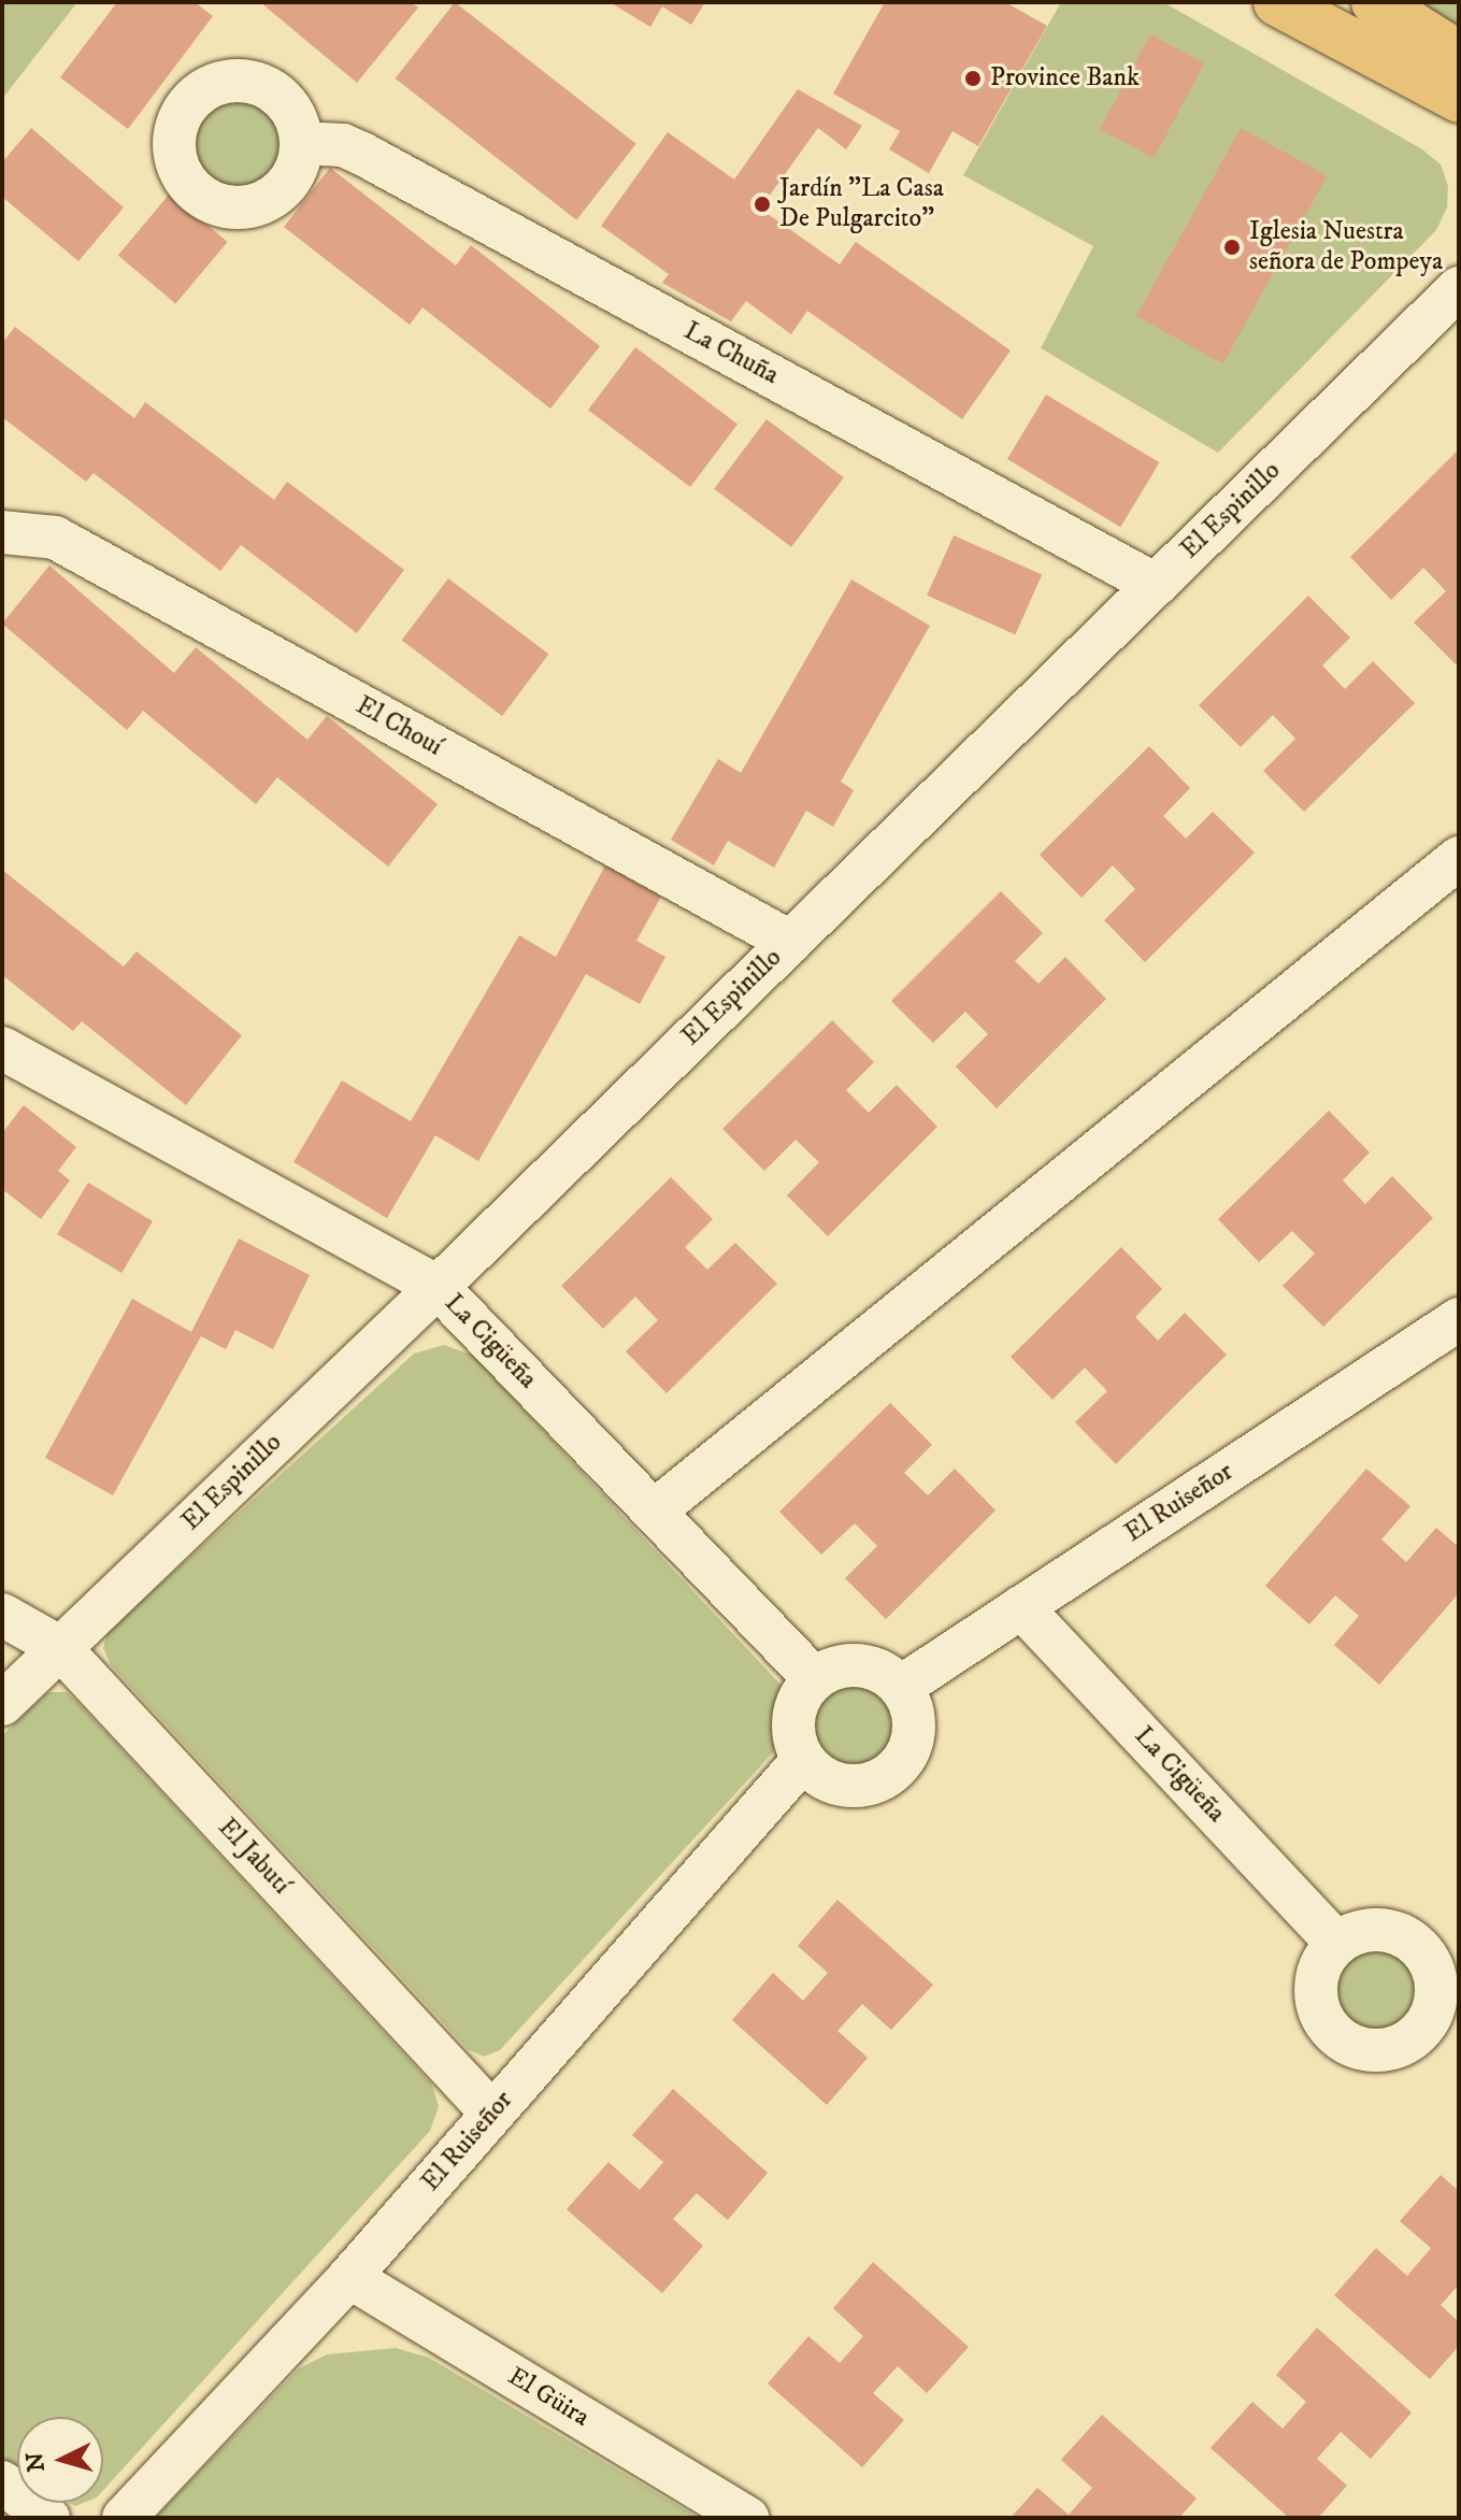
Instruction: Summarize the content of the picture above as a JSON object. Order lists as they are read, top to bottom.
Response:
{
  "streets": {
    "street": [
      "La Chuña",
      "El Espinillo",
      "El Chouí",
      "La Cigüeña",
      "El Ruiseñor",
      "El Jabutí",
      "El Güira"
    ]
  },
  "crossings": [
    ["La Chuña", "El Espinillo"],
    ["El Espinillo", "El Chouí"],
    ["El Espinillo", "La Cigüeña"],
    ["El Espinillo", "El Jabutí"],
    ["La Cigüeña", "El Ruiseñor"],
    ["El Ruiseñor", "El Jabutí"],
    ["El Ruiseñor", "El Güira"]
  ],
  "places": ["Province Bank", "Jardín \"La Casa De Pulgarcito\"", "Iglesia Nuestra señora de Pompeya"],
  "north": "left"
}
